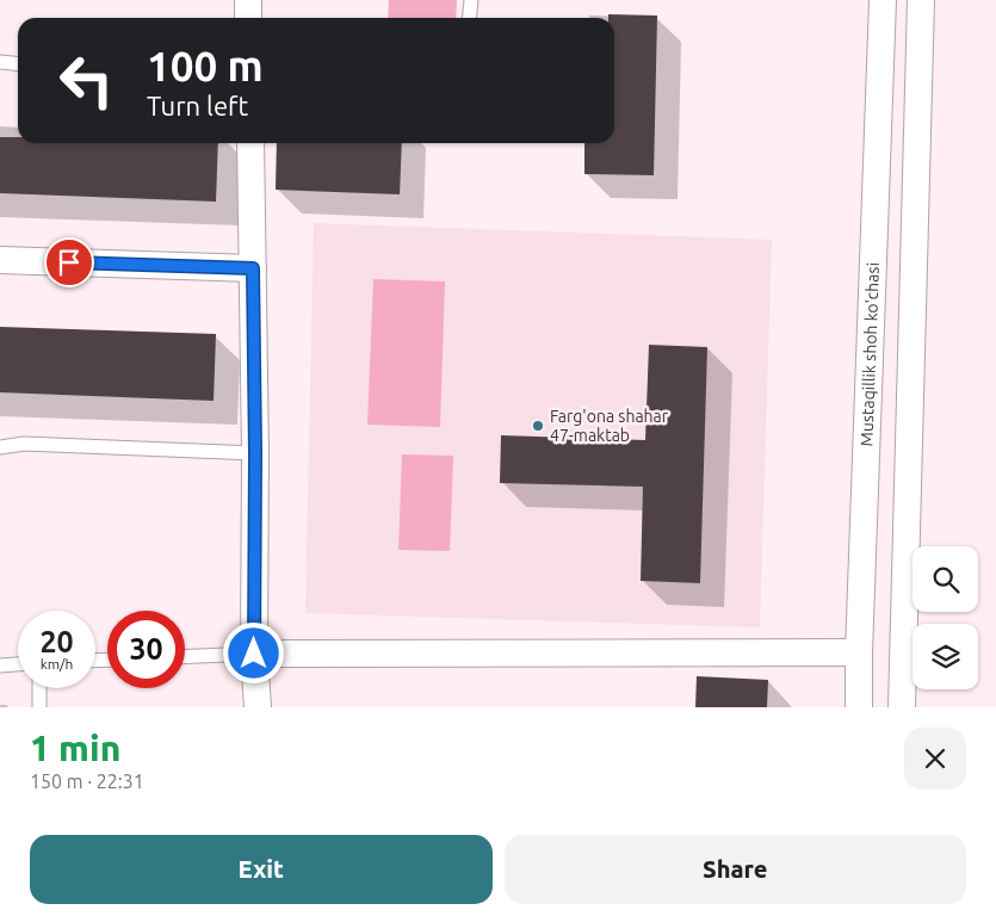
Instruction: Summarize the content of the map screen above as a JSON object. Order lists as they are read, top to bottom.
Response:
{
  "streets": {
    "street": ["Mustaqillik shoh ko'chasi"]
  },
  "places": ["Farg'ona shahar 47-maktab"],
  "page": {
    "turn": ["100 m", "Turn left"],
    "speed": "20 km/h",
    "limit": "30",
    "heading": ["1 min", "150 m · 22:31"],
    "buttons": ["Exit", "Share"]
  }
}
